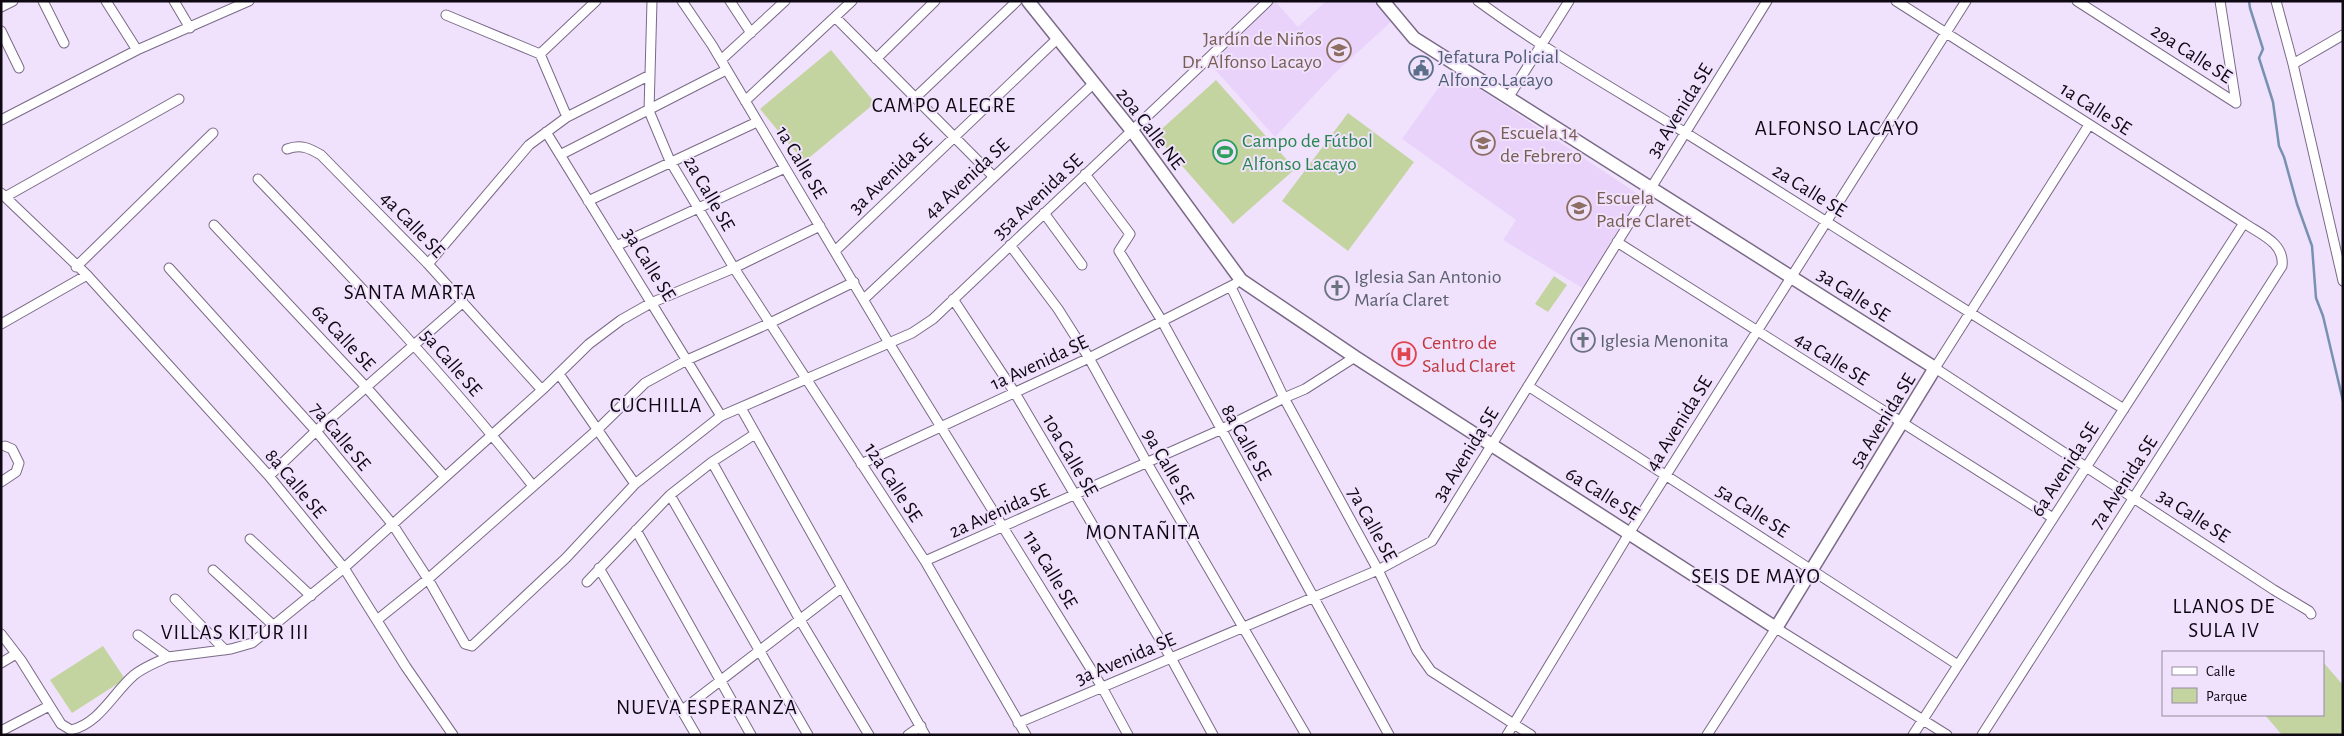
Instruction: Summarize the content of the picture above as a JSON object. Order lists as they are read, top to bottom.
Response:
{
  "streets": {
    "street": [
      "29a Calle SE",
      "1a Calle SE",
      "3a Avenida SE",
      "20a Calle NE",
      "4a Avenida SE",
      "2a Calle SE",
      "35a Avenida SE",
      "4a Calle SE",
      "3a Calle SE",
      "6a Calle SE",
      "5a Calle SE",
      "1a Avenida SE",
      "5a Avenida SE",
      "7a Calle SE",
      "8a Calle SE",
      "10a Calle SE",
      "9a Calle SE",
      "6a Avenida SE",
      "12a Calle SE",
      "7a Avenida SE",
      "2a Avenida SE",
      "11a Calle SE"
    ]
  },
  "crossings": [
    ["1a Calle SE", "3a Avenida SE"],
    ["1a Calle SE", "4a Avenida SE"],
    ["1a Calle SE", "35a Avenida SE"],
    ["1a Calle SE", "5a Avenida SE"],
    ["1a Calle SE", "6a Avenida SE"],
    ["1a Calle SE", "7a Avenida SE"],
    ["1a Calle SE", "11a Calle SE"],
    ["3a Avenida SE", "20a Calle NE"],
    ["3a Avenida SE", "2a Calle SE"],
    ["3a Avenida SE", "4a Calle SE"],
    ["3a Avenida SE", "3a Calle SE"],
    ["3a Avenida SE", "6a Calle SE"],
    ["3a Avenida SE", "5a Calle SE"],
    ["3a Avenida SE", "7a Calle SE"],
    ["3a Avenida SE", "8a Calle SE"],
    ["3a Avenida SE", "10a Calle SE"],
    ["3a Avenida SE", "9a Calle SE"],
    ["3a Avenida SE", "12a Calle SE"],
    ["3a Avenida SE", "11a Calle SE"],
    ["20a Calle NE", "4a Avenida SE"],
    ["20a Calle NE", "35a Avenida SE"],
    ["20a Calle NE", "6a Calle SE"],
    ["20a Calle NE", "1a Avenida SE"],
    ["20a Calle NE", "7a Calle SE"],
    ["4a Avenida SE", "2a Calle SE"],
    ["4a Avenida SE", "4a Calle SE"],
    ["4a Avenida SE", "3a Calle SE"],
    ["4a Avenida SE", "6a Calle SE"],
    ["4a Avenida SE", "5a Calle SE"],
    ["4a Avenida SE", "7a Calle SE"],
    ["2a Calle SE", "35a Avenida SE"],
    ["2a Calle SE", "5a Avenida SE"],
    ["2a Calle SE", "6a Avenida SE"],
    ["2a Calle SE", "12a Calle SE"],
    ["35a Avenida SE", "3a Calle SE"],
    ["35a Avenida SE", "7a Calle SE"],
    ["35a Avenida SE", "8a Calle SE"],
    ["35a Avenida SE", "10a Calle SE"],
    ["35a Avenida SE", "9a Calle SE"],
    ["35a Avenida SE", "12a Calle SE"],
    ["35a Avenida SE", "11a Calle SE"],
    ["4a Calle SE", "5a Avenida SE"],
    ["4a Calle SE", "6a Avenida SE"],
    ["3a Calle SE", "5a Avenida SE"],
    ["3a Calle SE", "6a Avenida SE"],
    ["3a Calle SE", "7a Avenida SE"],
    ["6a Calle SE", "1a Avenida SE"],
    ["6a Calle SE", "5a Avenida SE"],
    ["6a Calle SE", "7a Calle SE"],
    ["6a Calle SE", "6a Avenida SE"],
    ["6a Calle SE", "2a Avenida SE"],
    ["5a Calle SE", "5a Avenida SE"],
    ["5a Calle SE", "6a Avenida SE"],
    ["1a Avenida SE", "7a Calle SE"],
    ["1a Avenida SE", "8a Calle SE"],
    ["1a Avenida SE", "10a Calle SE"],
    ["1a Avenida SE", "9a Calle SE"],
    ["1a Avenida SE", "12a Calle SE"],
    ["1a Avenida SE", "11a Calle SE"],
    ["7a Calle SE", "2a Avenida SE"],
    ["8a Calle SE", "2a Avenida SE"],
    ["10a Calle SE", "2a Avenida SE"],
    ["9a Calle SE", "2a Avenida SE"],
    ["12a Calle SE", "2a Avenida SE"],
    ["2a Avenida SE", "11a Calle SE"]
  ],
  "districts": [
    "CAMPO ALEGRE",
    "ALFONSO LACAYO",
    "SANTA MARTA",
    "CUCHILLA",
    "MONTAÑITA",
    "SEIS DE MAYO",
    "LLANOS DE SULA IV",
    "VILLAS KITUR III",
    "NUEVA ESPERANZA"
  ],
  "places": {
    "school or university": ["Jardín de Niños Dr. Alfonso Lacayo", "Escuela 14 de Febrero", "Escuela Padre Claret"],
    "public building": ["Jefatura Policial Alfonzo Lacayo"],
    "sports": ["Campo de Fútbol Alfonso Lacayo"],
    "church": ["Iglesia San Antonio María Claret", "Iglesia Menonita"],
    "hospital": ["Centro de Salud Claret"]
  },
  "legend": ["Calle", "Parque"]
}
